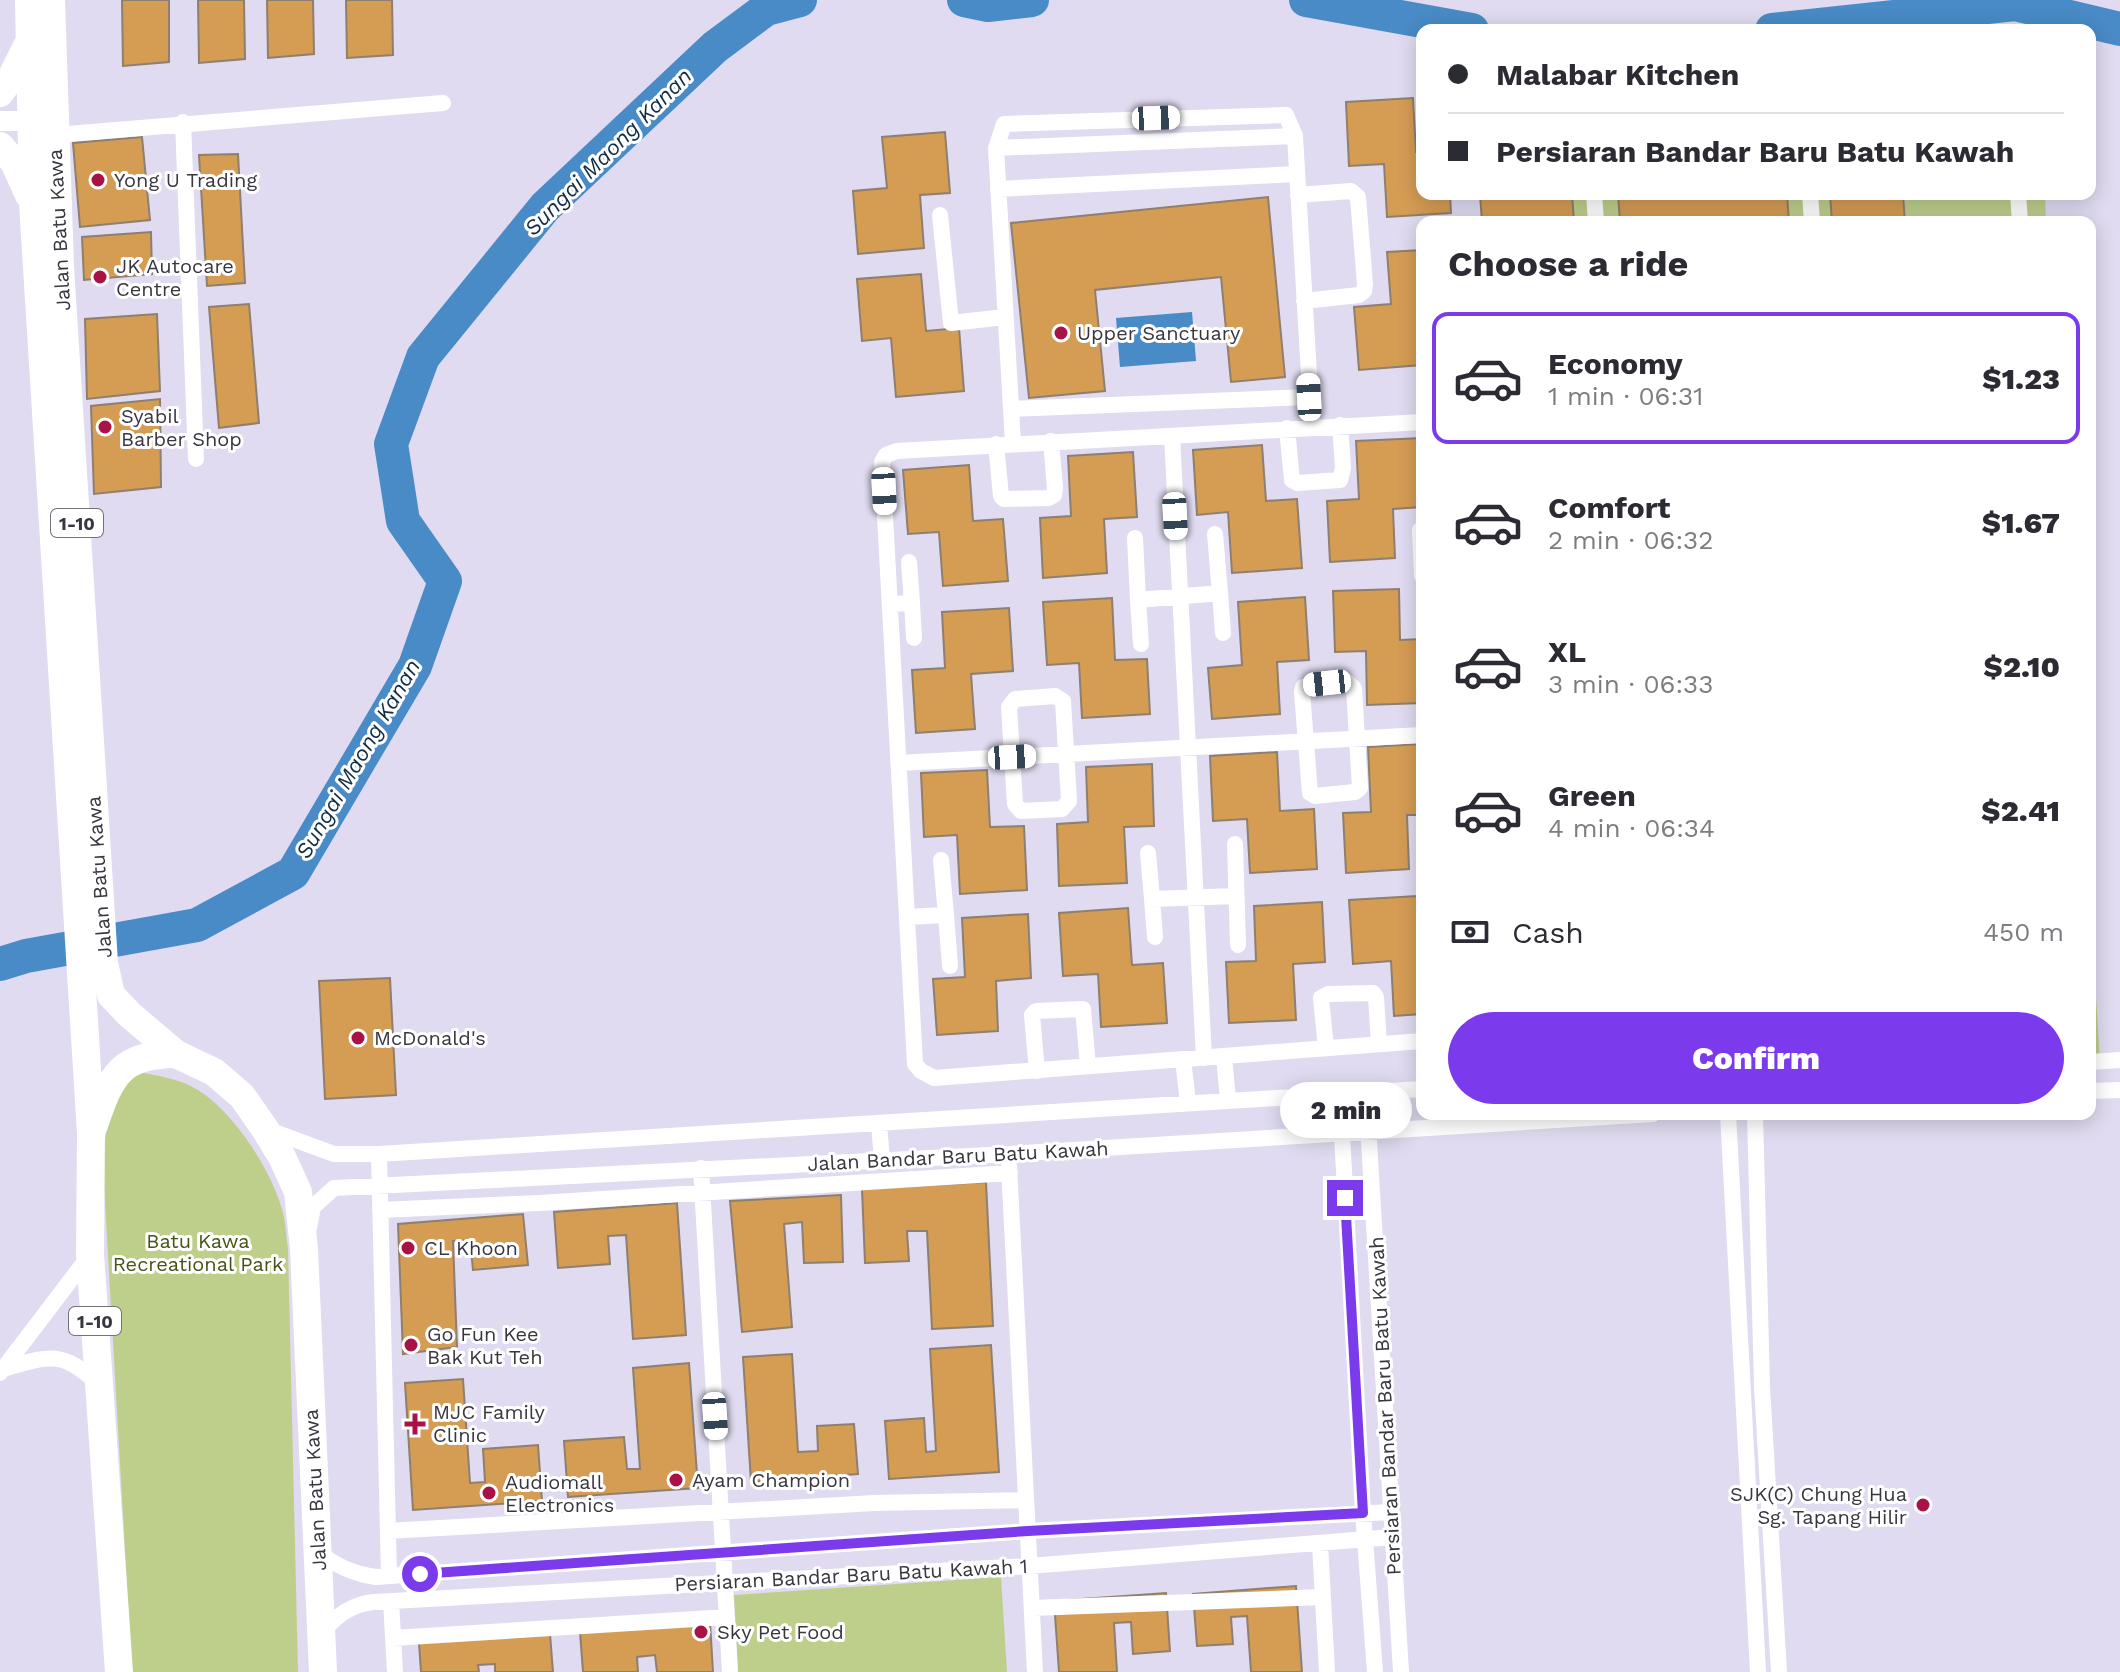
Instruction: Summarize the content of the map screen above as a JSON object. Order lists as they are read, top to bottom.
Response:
{
  "streets": {
    "highway": ["Jalan Batu Kawa", "1-10"],
    "street": ["Jalan Bandar Baru Batu Kawah", "Persiaran Bandar Baru Batu Kawah", "Persiaran Bandar Baru Batu Kawah 1"]
  },
  "crossings": [
    ["Jalan Batu Kawa", "Jalan Bandar Baru Batu Kawah"],
    ["Jalan Batu Kawa", "Persiaran Bandar Baru Batu Kawah 1"],
    ["Jalan Bandar Baru Batu Kawah", "Persiaran Bandar Baru Batu Kawah"],
    ["Persiaran Bandar Baru Batu Kawah", "Persiaran Bandar Baru Batu Kawah 1"]
  ],
  "water": ["Sungai Maong Kanan"],
  "parks": ["Batu Kawa Recreational Park"],
  "places": {
    "other": [
      "Yong U Trading",
      "JK Autocare Centre",
      "Upper Sanctuary",
      "Syabil Barber Shop",
      "McDonald's",
      "CL Khoon",
      "Go Fun Kee Bak Kut Teh",
      "Ayam Champion",
      "Audiomall Electronics",
      "SJK(C) Chung Hua Sg. Tapang Hilir",
      "Sky Pet Food"
    ],
    "health": ["MJC Family Clinic"]
  },
  "page": {
    "banner": ["Malabar Kitchen", "Persiaran Bandar Baru Batu Kawah"],
    "heading": "Choose a ride",
    "list": [
      {
        "name": "Economy",
        "note": "1 min · 06:31",
        "value": "$1.23"
      },
      {
        "name": "Comfort",
        "note": "2 min · 06:32",
        "value": "$1.67"
      },
      {
        "name": "XL",
        "note": "3 min · 06:33",
        "value": "$2.10"
      },
      {
        "name": "Green",
        "note": "4 min · 06:34",
        "value": "$2.41"
      }
    ],
    "pay": ["Cash", "450 m"],
    "buttons": "Confirm",
    "bubble": "2 min"
  }
}
